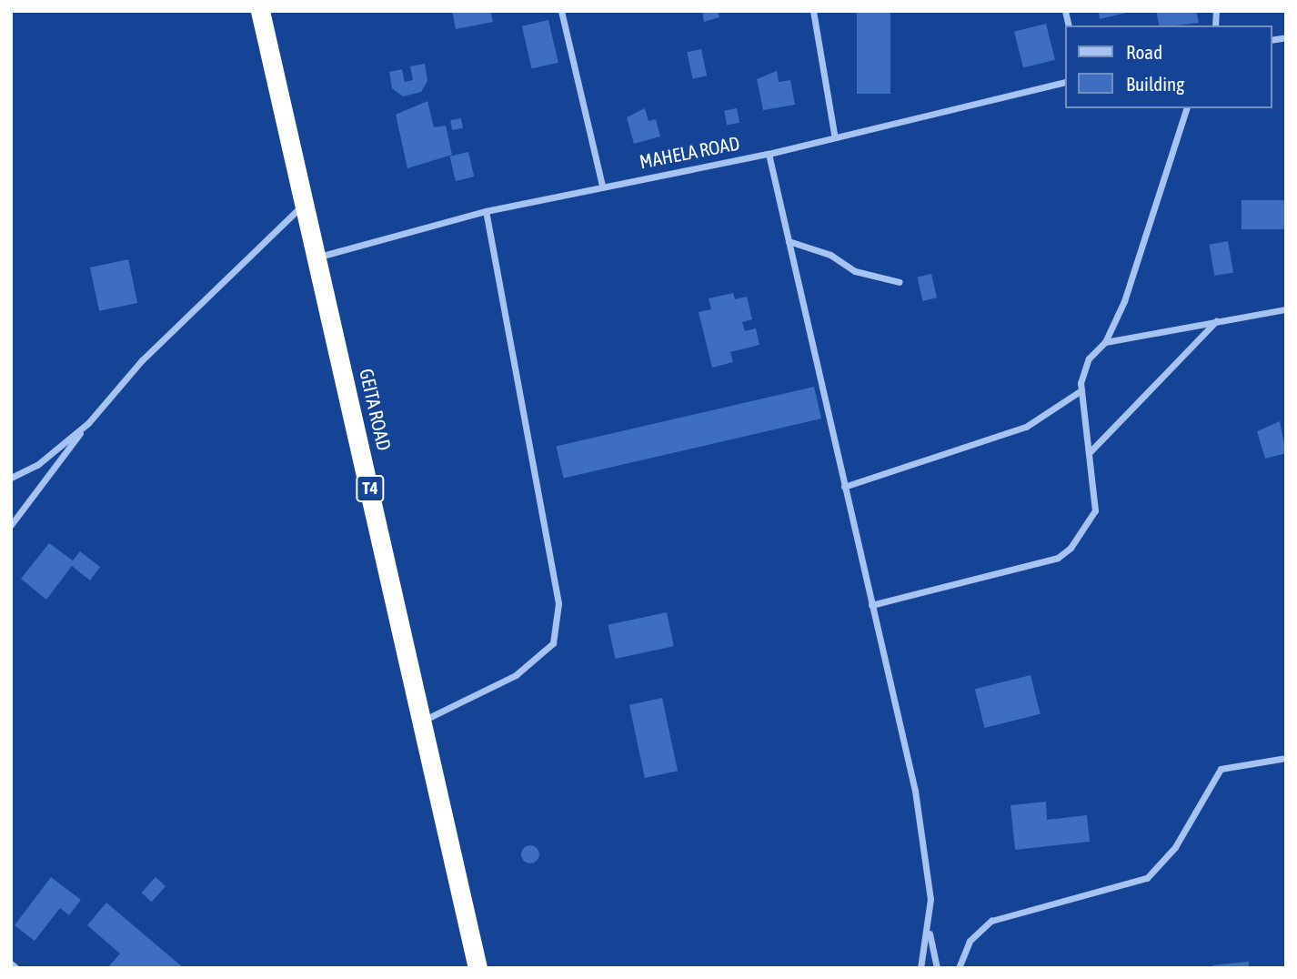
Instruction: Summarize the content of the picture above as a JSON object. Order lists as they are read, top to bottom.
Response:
{
  "streets": {
    "highway": ["GEITA ROAD", "T4"],
    "street": ["MAHELA ROAD"]
  },
  "crossings": [
    ["MAHELA ROAD", "GEITA ROAD"]
  ],
  "legend": ["Road", "Building"]
}
